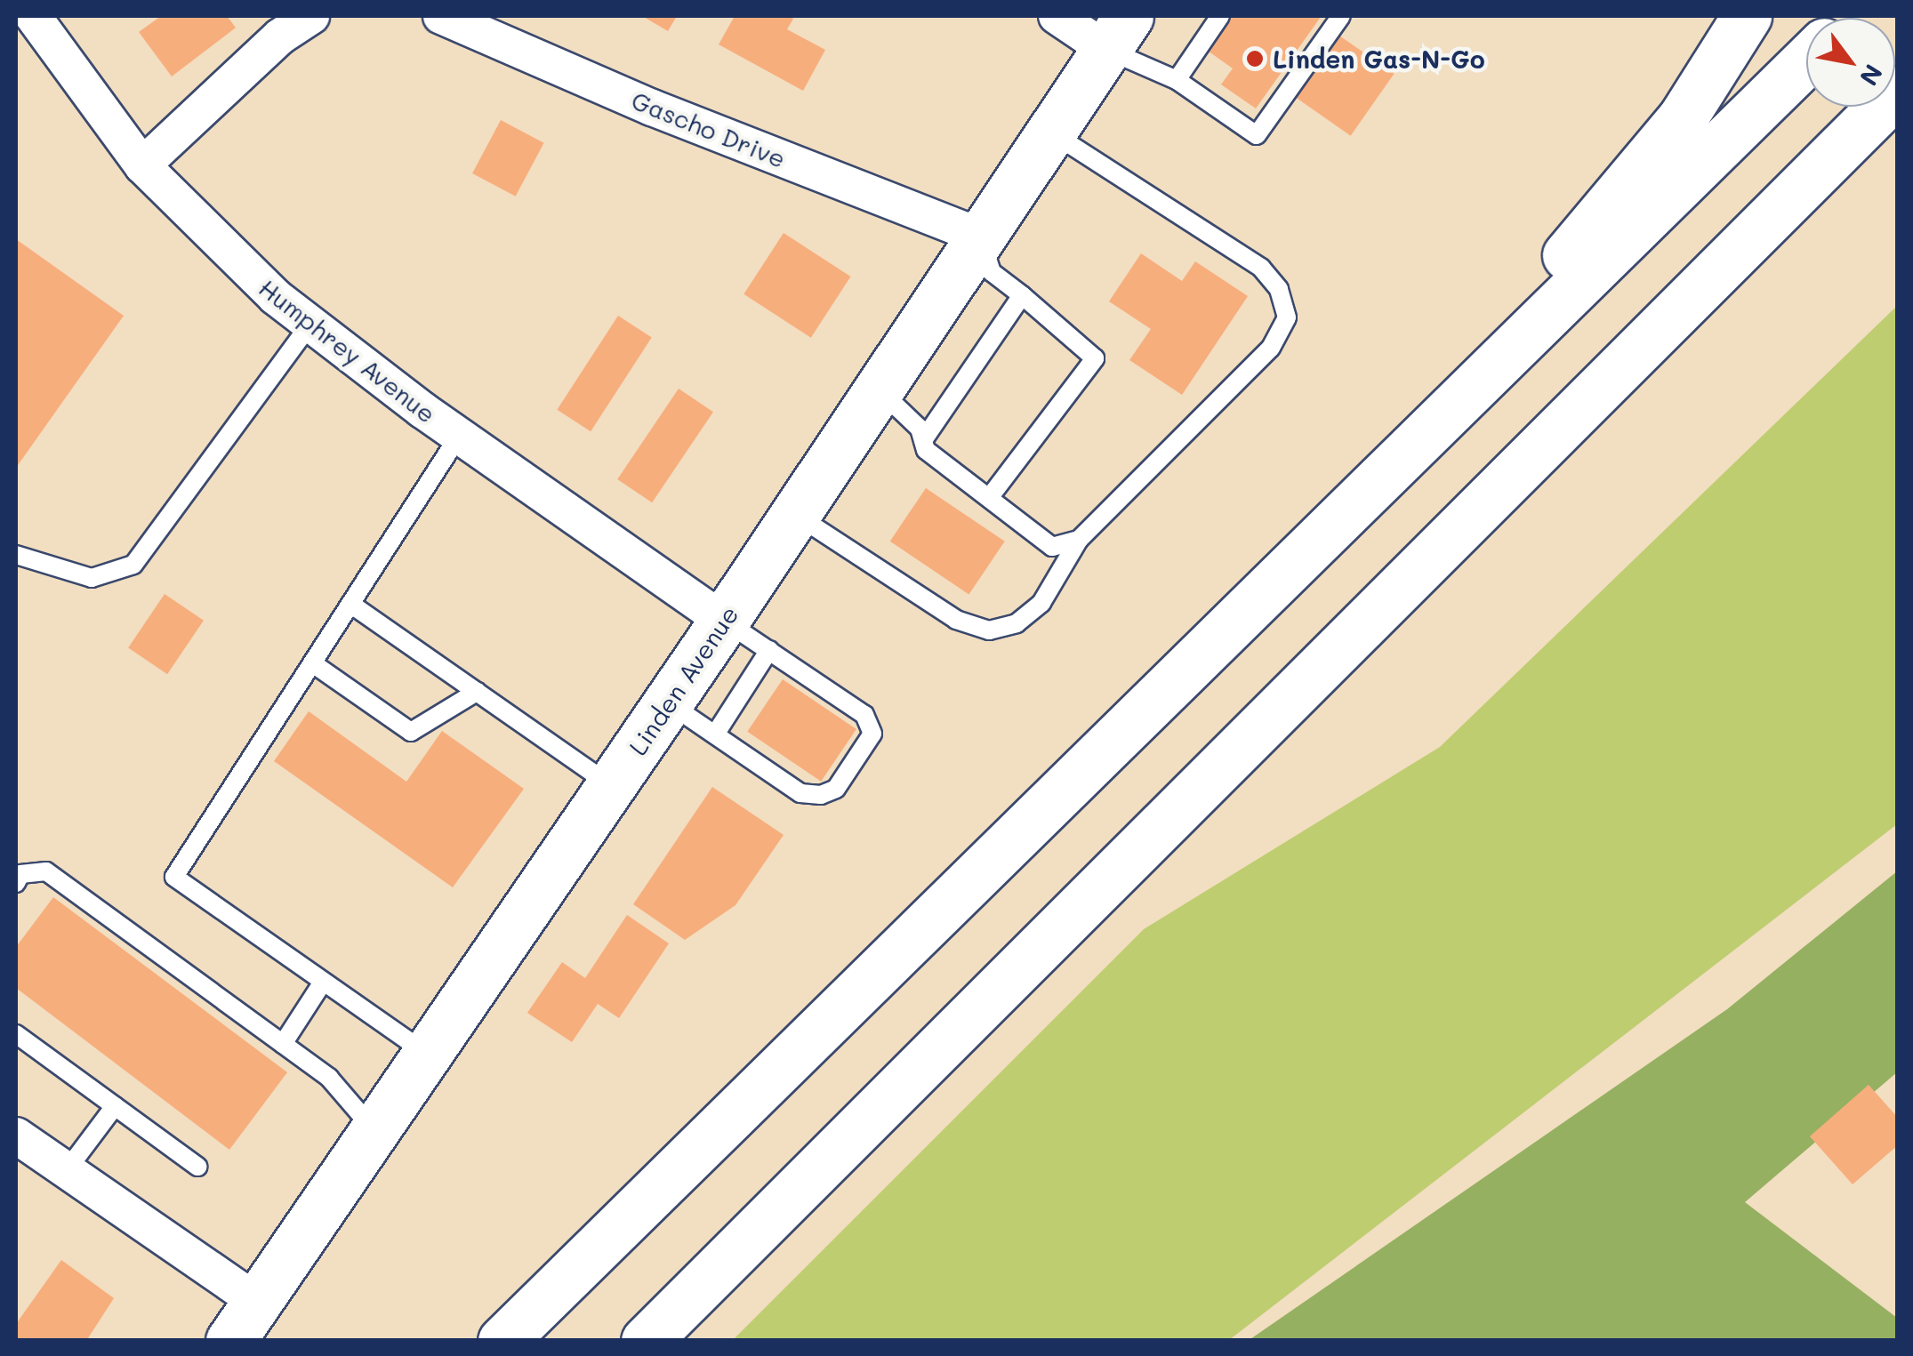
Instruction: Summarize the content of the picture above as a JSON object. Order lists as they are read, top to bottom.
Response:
{
  "streets": {
    "main road": ["Linden Avenue"],
    "street": ["Gascho Drive", "Humphrey Avenue"]
  },
  "crossings": [
    ["Gascho Drive", "Linden Avenue"],
    ["Humphrey Avenue", "Linden Avenue"]
  ],
  "places": ["Linden Gas-N-Go"],
  "north": "bottom right"
}
